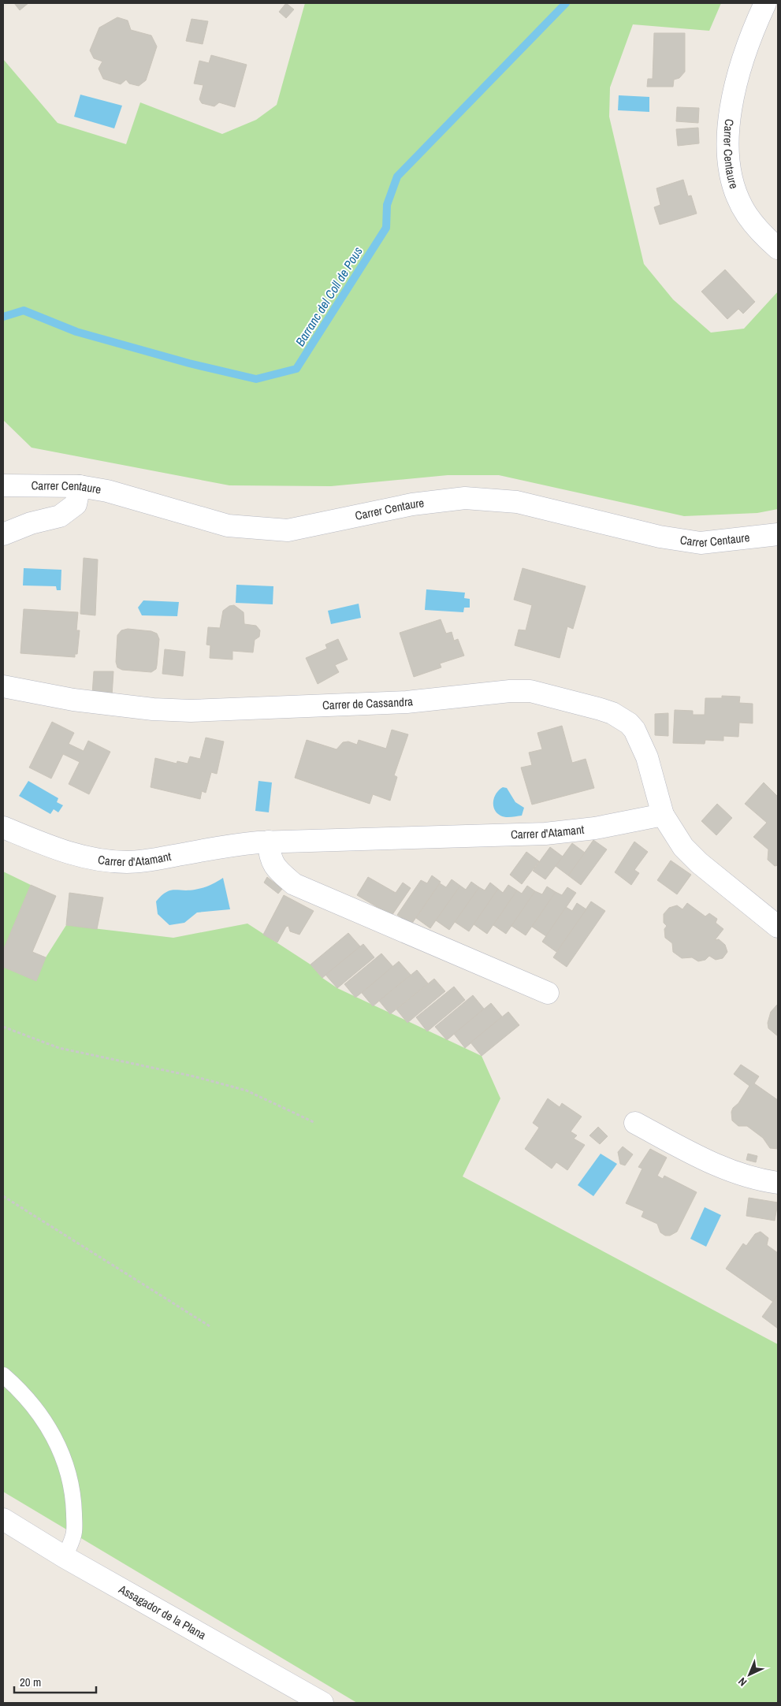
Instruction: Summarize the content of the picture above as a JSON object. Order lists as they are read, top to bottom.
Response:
{
  "streets": {
    "street": [
      "Carrer Centaure",
      "Carrer de Cassandra",
      "Carrer d'Atamant",
      "Assagador de la Plana"
    ]
  },
  "crossings": [
    ["Carrer de Cassandra", "Carrer d'Atamant"]
  ],
  "water": ["Barranc del Coll de Pous"],
  "scale_bar": "20 m",
  "north": "bottom left"
}
